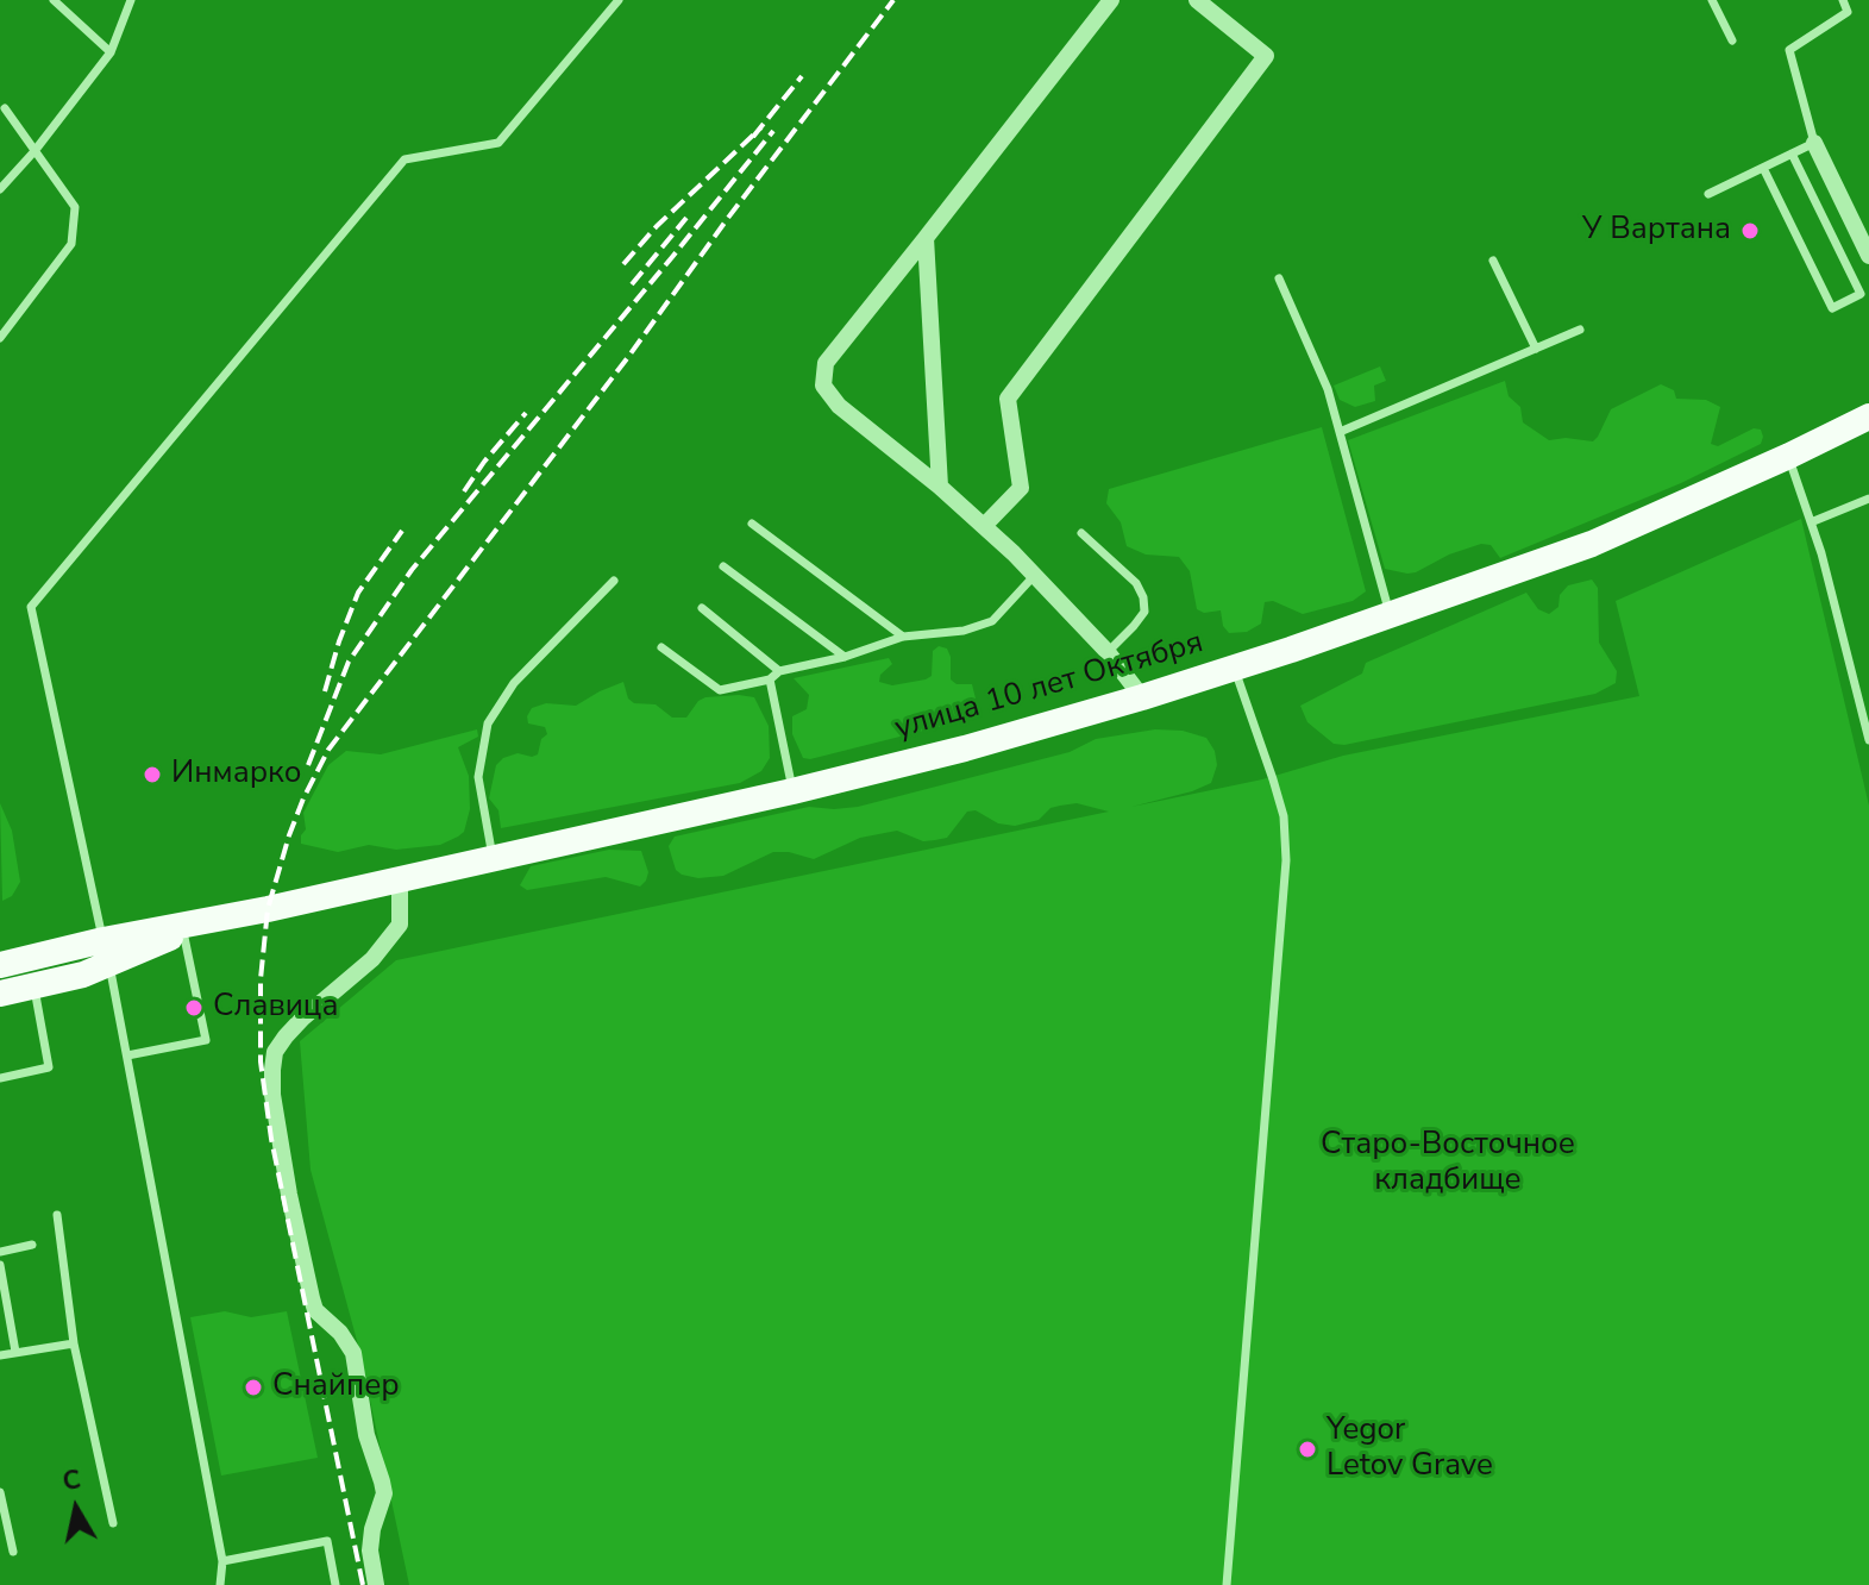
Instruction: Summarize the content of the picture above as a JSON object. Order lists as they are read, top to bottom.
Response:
{
  "streets": {
    "main road": ["улица 10 лет Октября"]
  },
  "parks": ["Старо-Восточное кладбище"],
  "places": [
    "У Вартана",
    "Инмарко",
    "Славица",
    "Снайпер",
    "Yegor Letov Grave"
  ],
  "north": "top"
}
